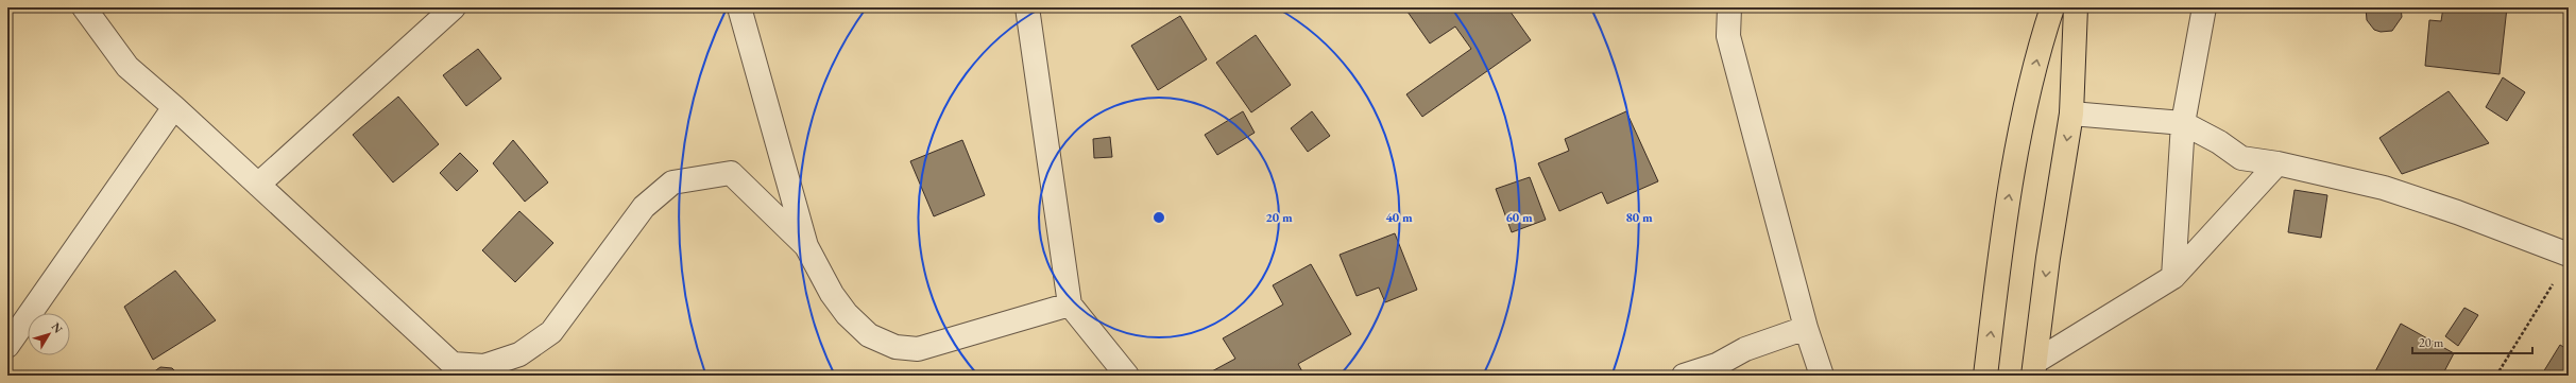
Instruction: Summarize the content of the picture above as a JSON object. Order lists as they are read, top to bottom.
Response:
{
  "scale_bar": "20 m",
  "north": "top right",
  "rings": [
    "20 m",
    "40 m",
    "60 m",
    "80 m"
  ]
}
